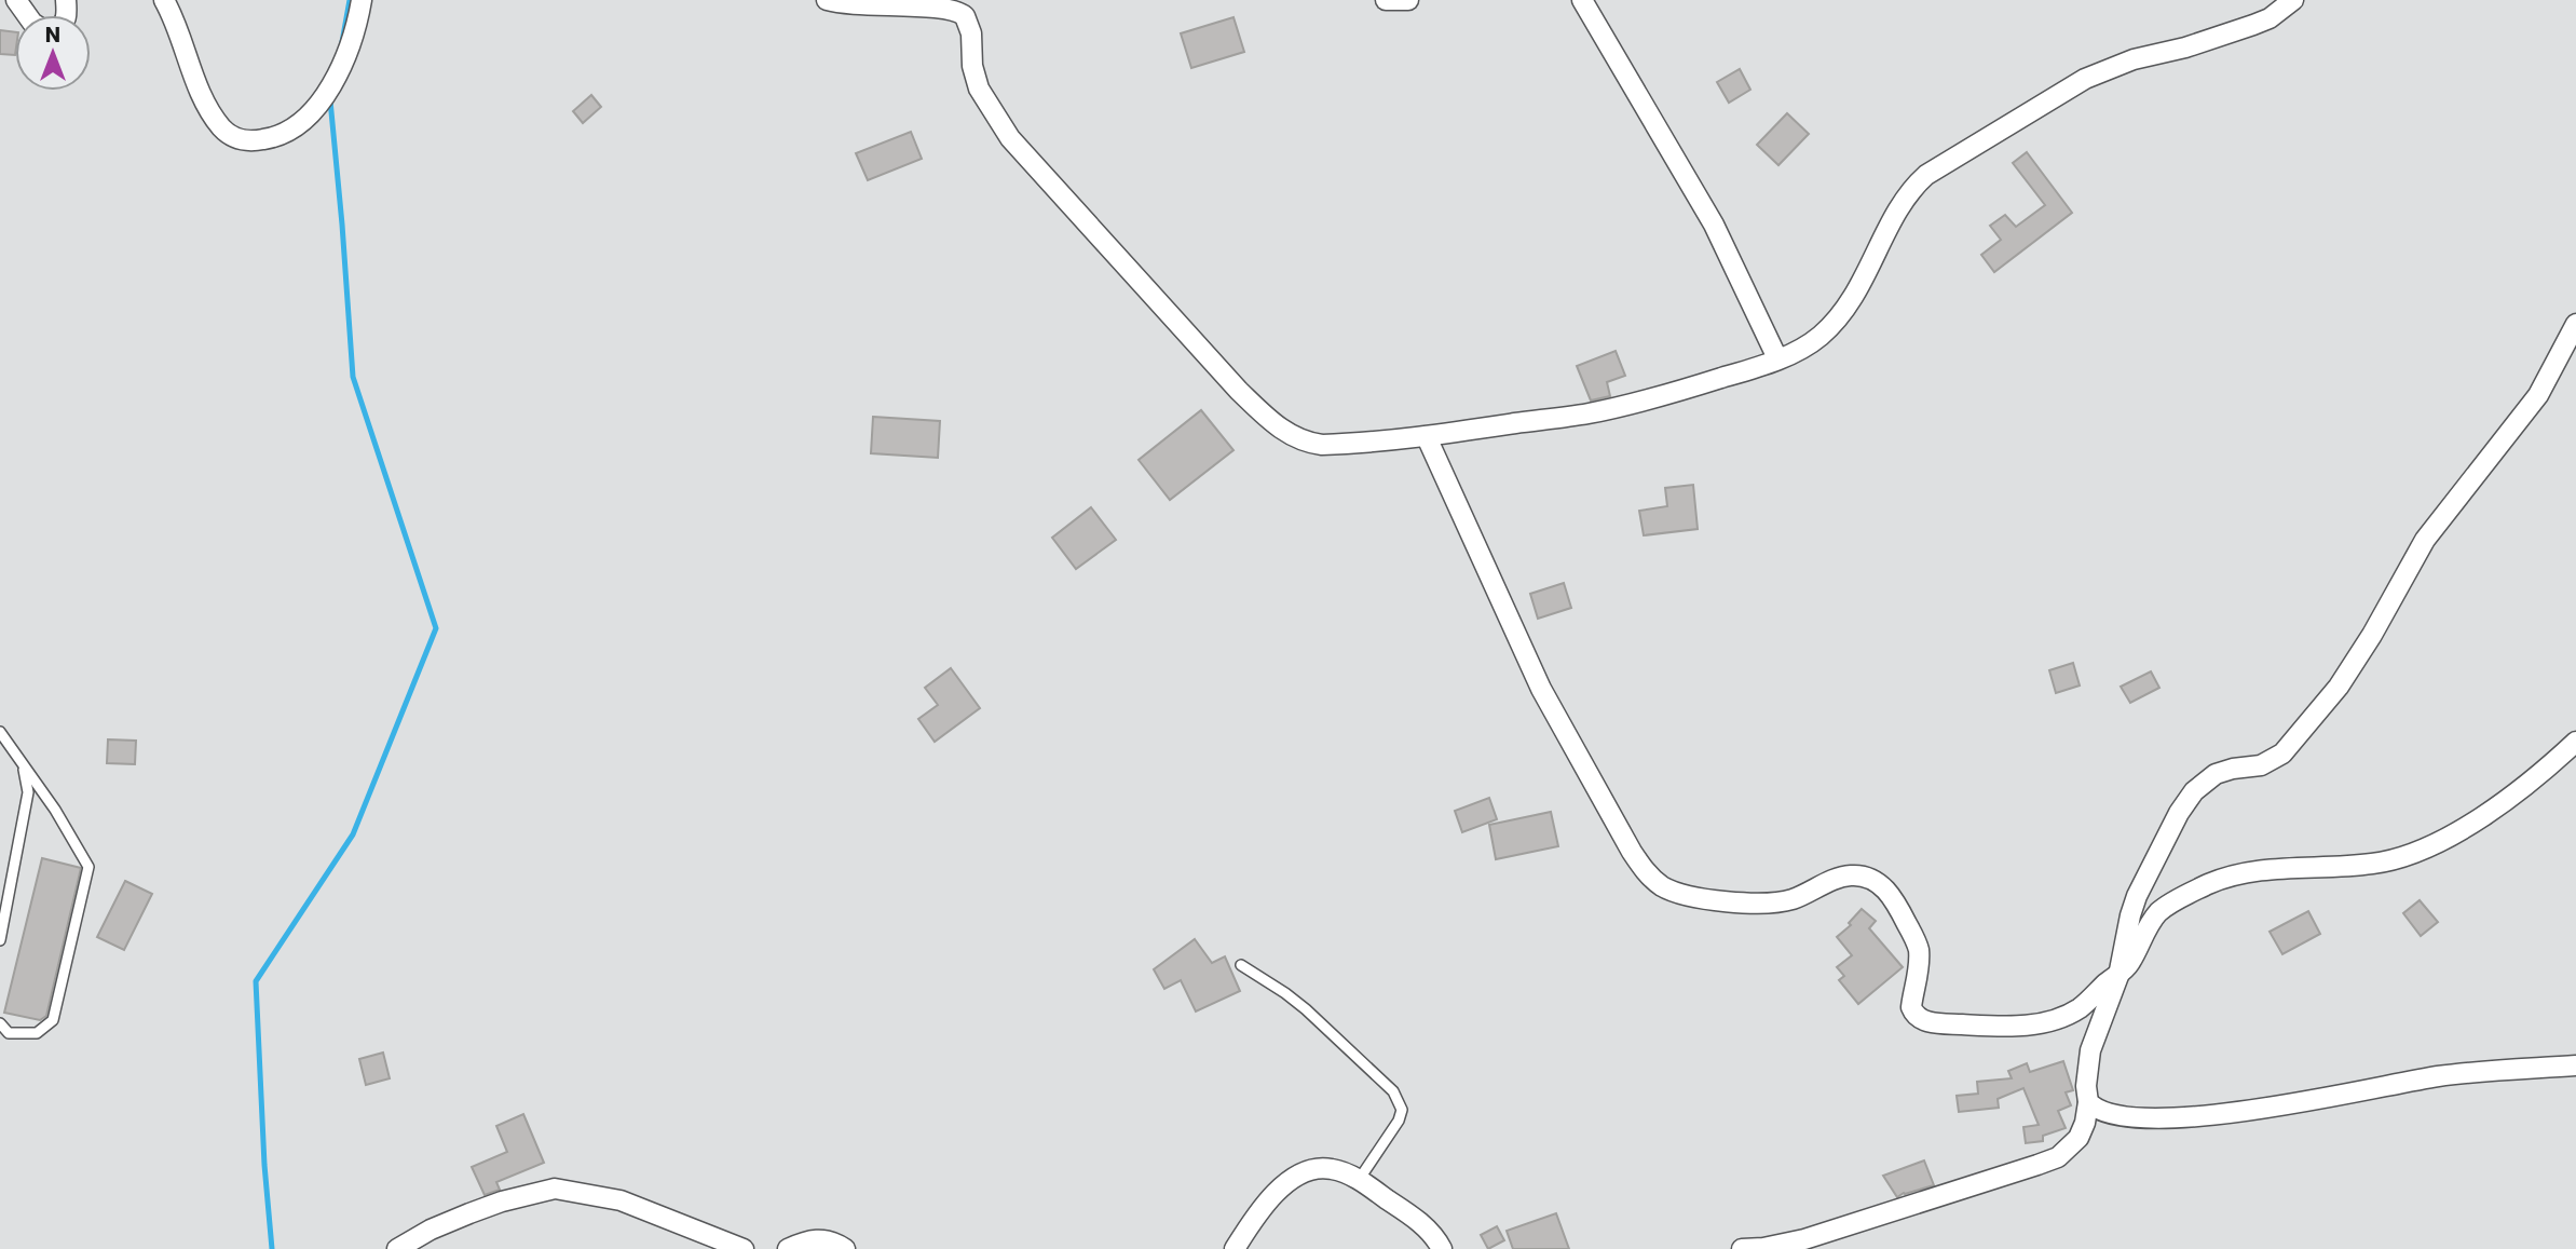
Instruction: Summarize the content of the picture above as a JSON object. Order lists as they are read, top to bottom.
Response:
{
  "north": "top"
}
